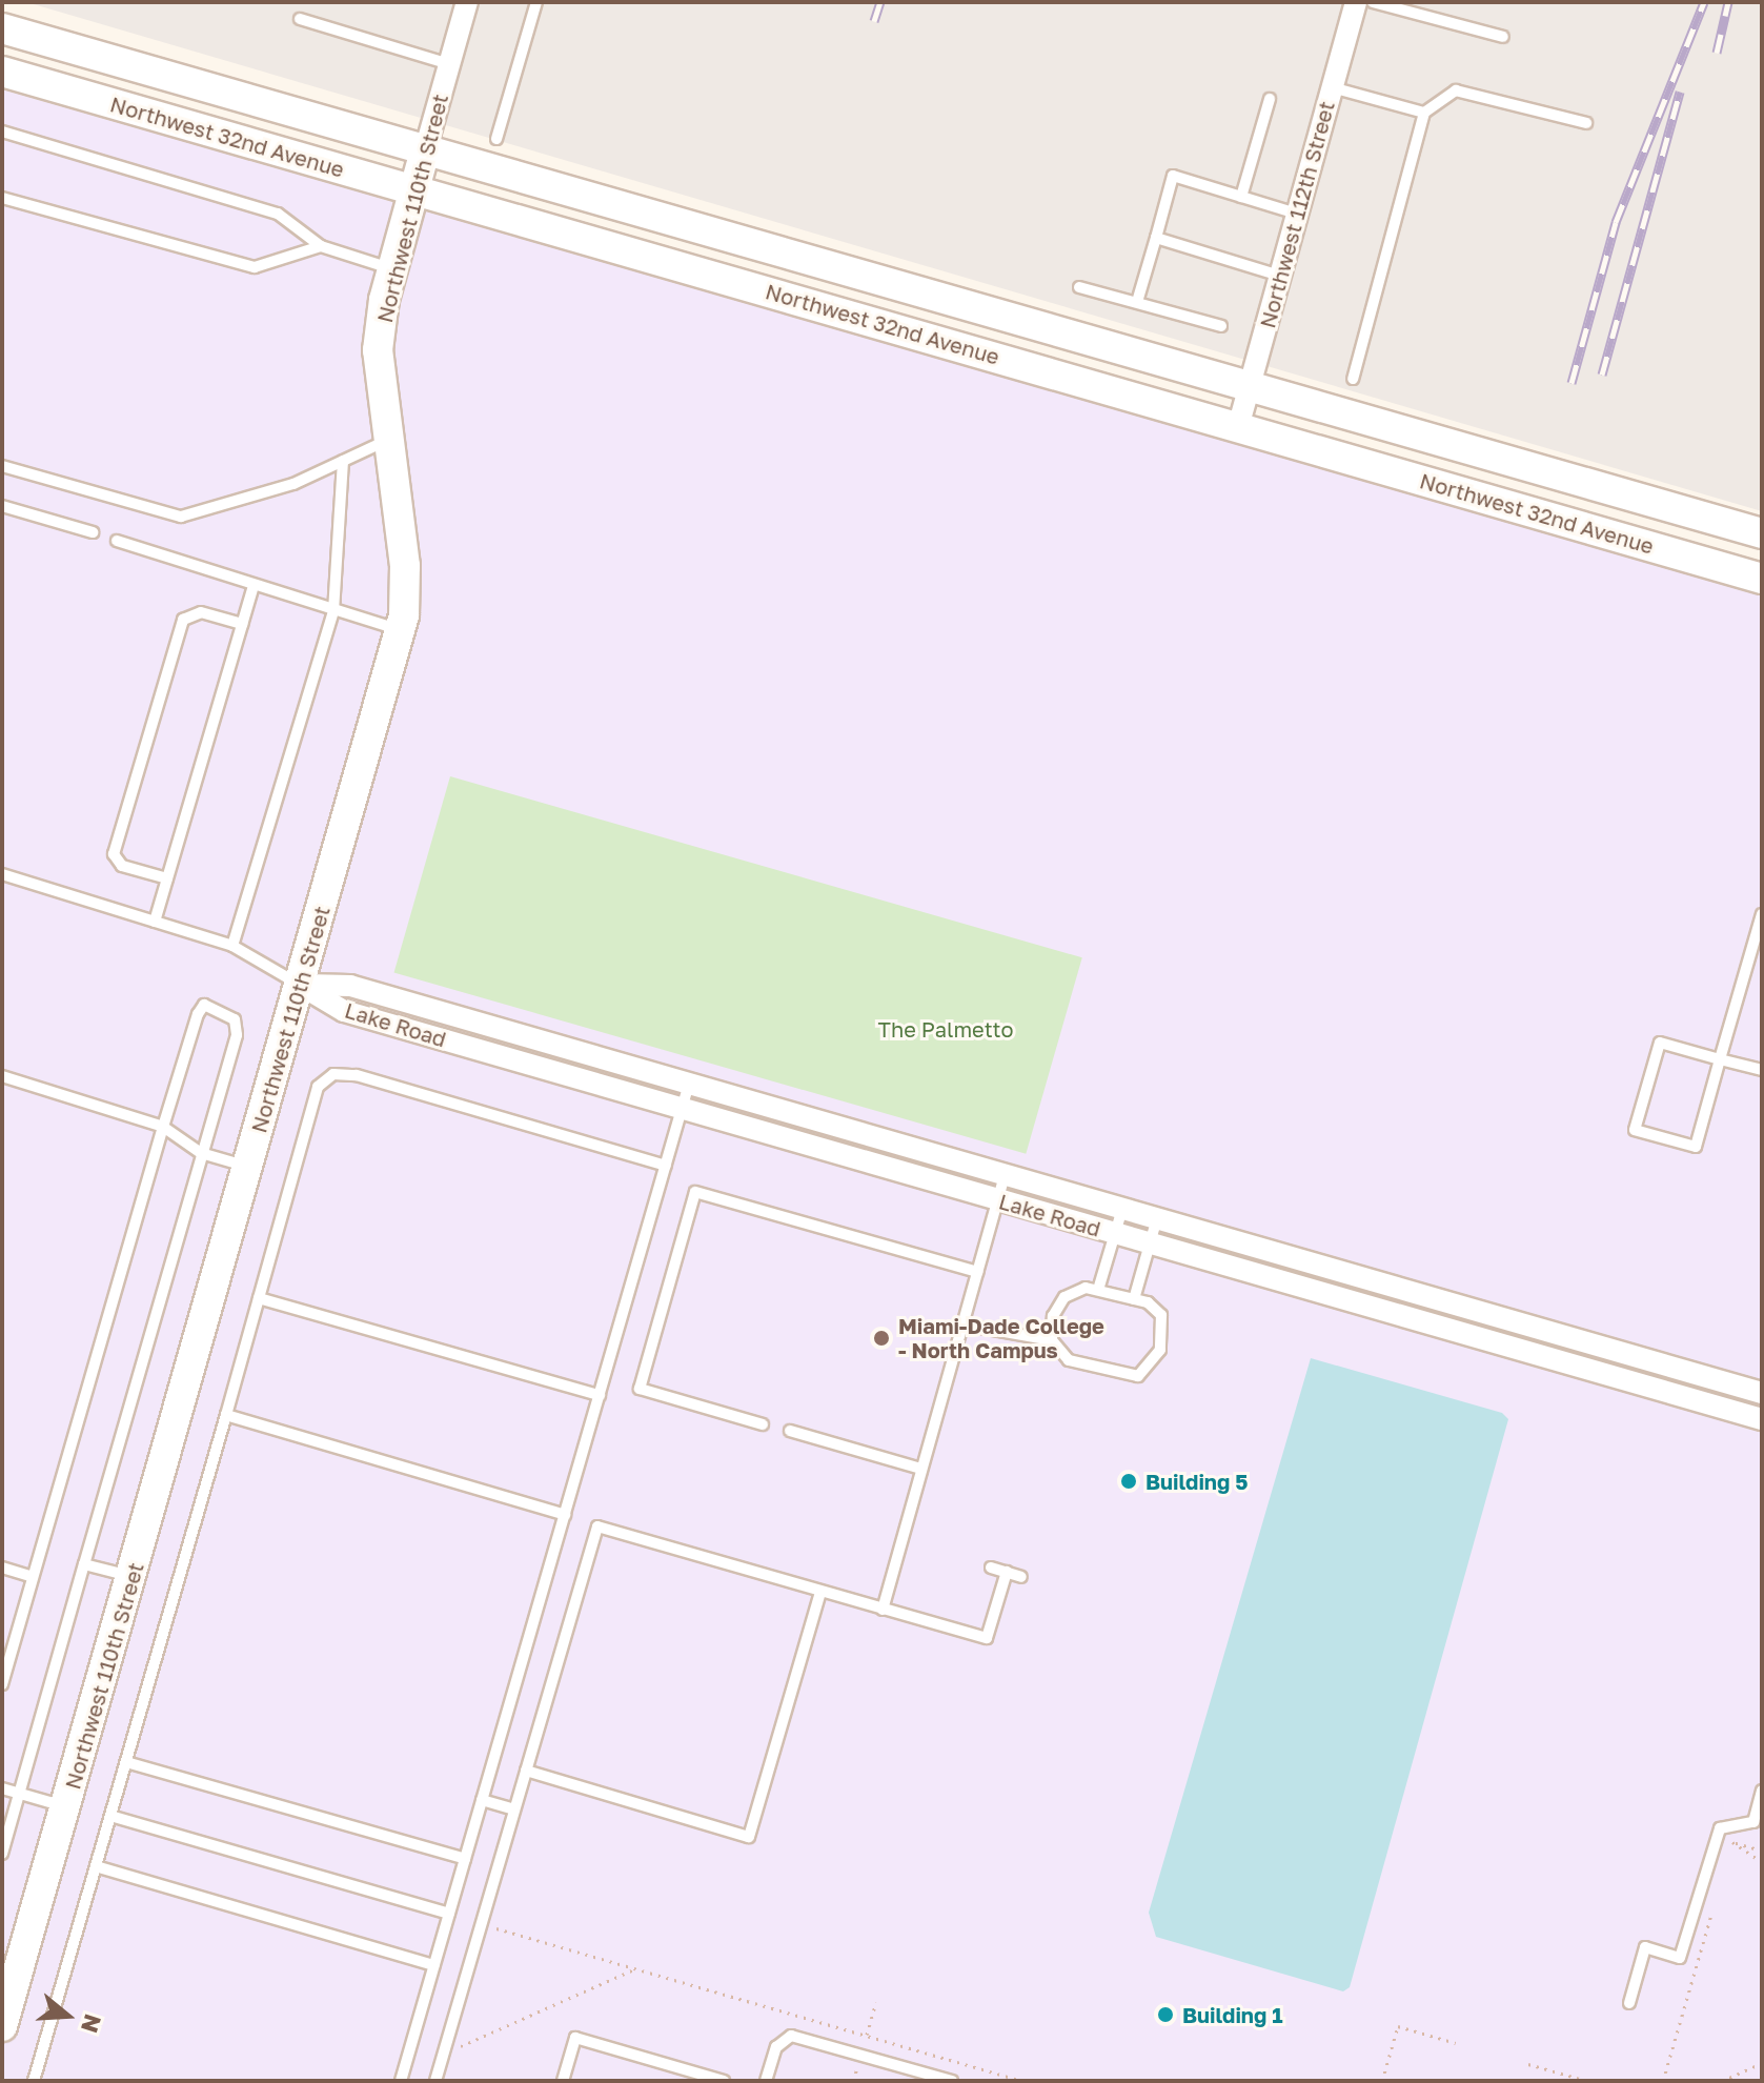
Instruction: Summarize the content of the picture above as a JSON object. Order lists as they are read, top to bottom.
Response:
{
  "streets": {
    "main road": ["Northwest 32nd Avenue", "Northwest 110th Street"],
    "street": ["Northwest 112th Street", "Lake Road"]
  },
  "crossings": [
    ["Northwest 32nd Avenue", "Northwest 110th Street"],
    ["Northwest 32nd Avenue", "Northwest 112th Street"],
    ["Northwest 110th Street", "Lake Road"]
  ],
  "parks": ["The Palmetto"],
  "places": ["Miami-Dade College - North Campus", "Building 5", "Building 1"],
  "north": "right"
}
